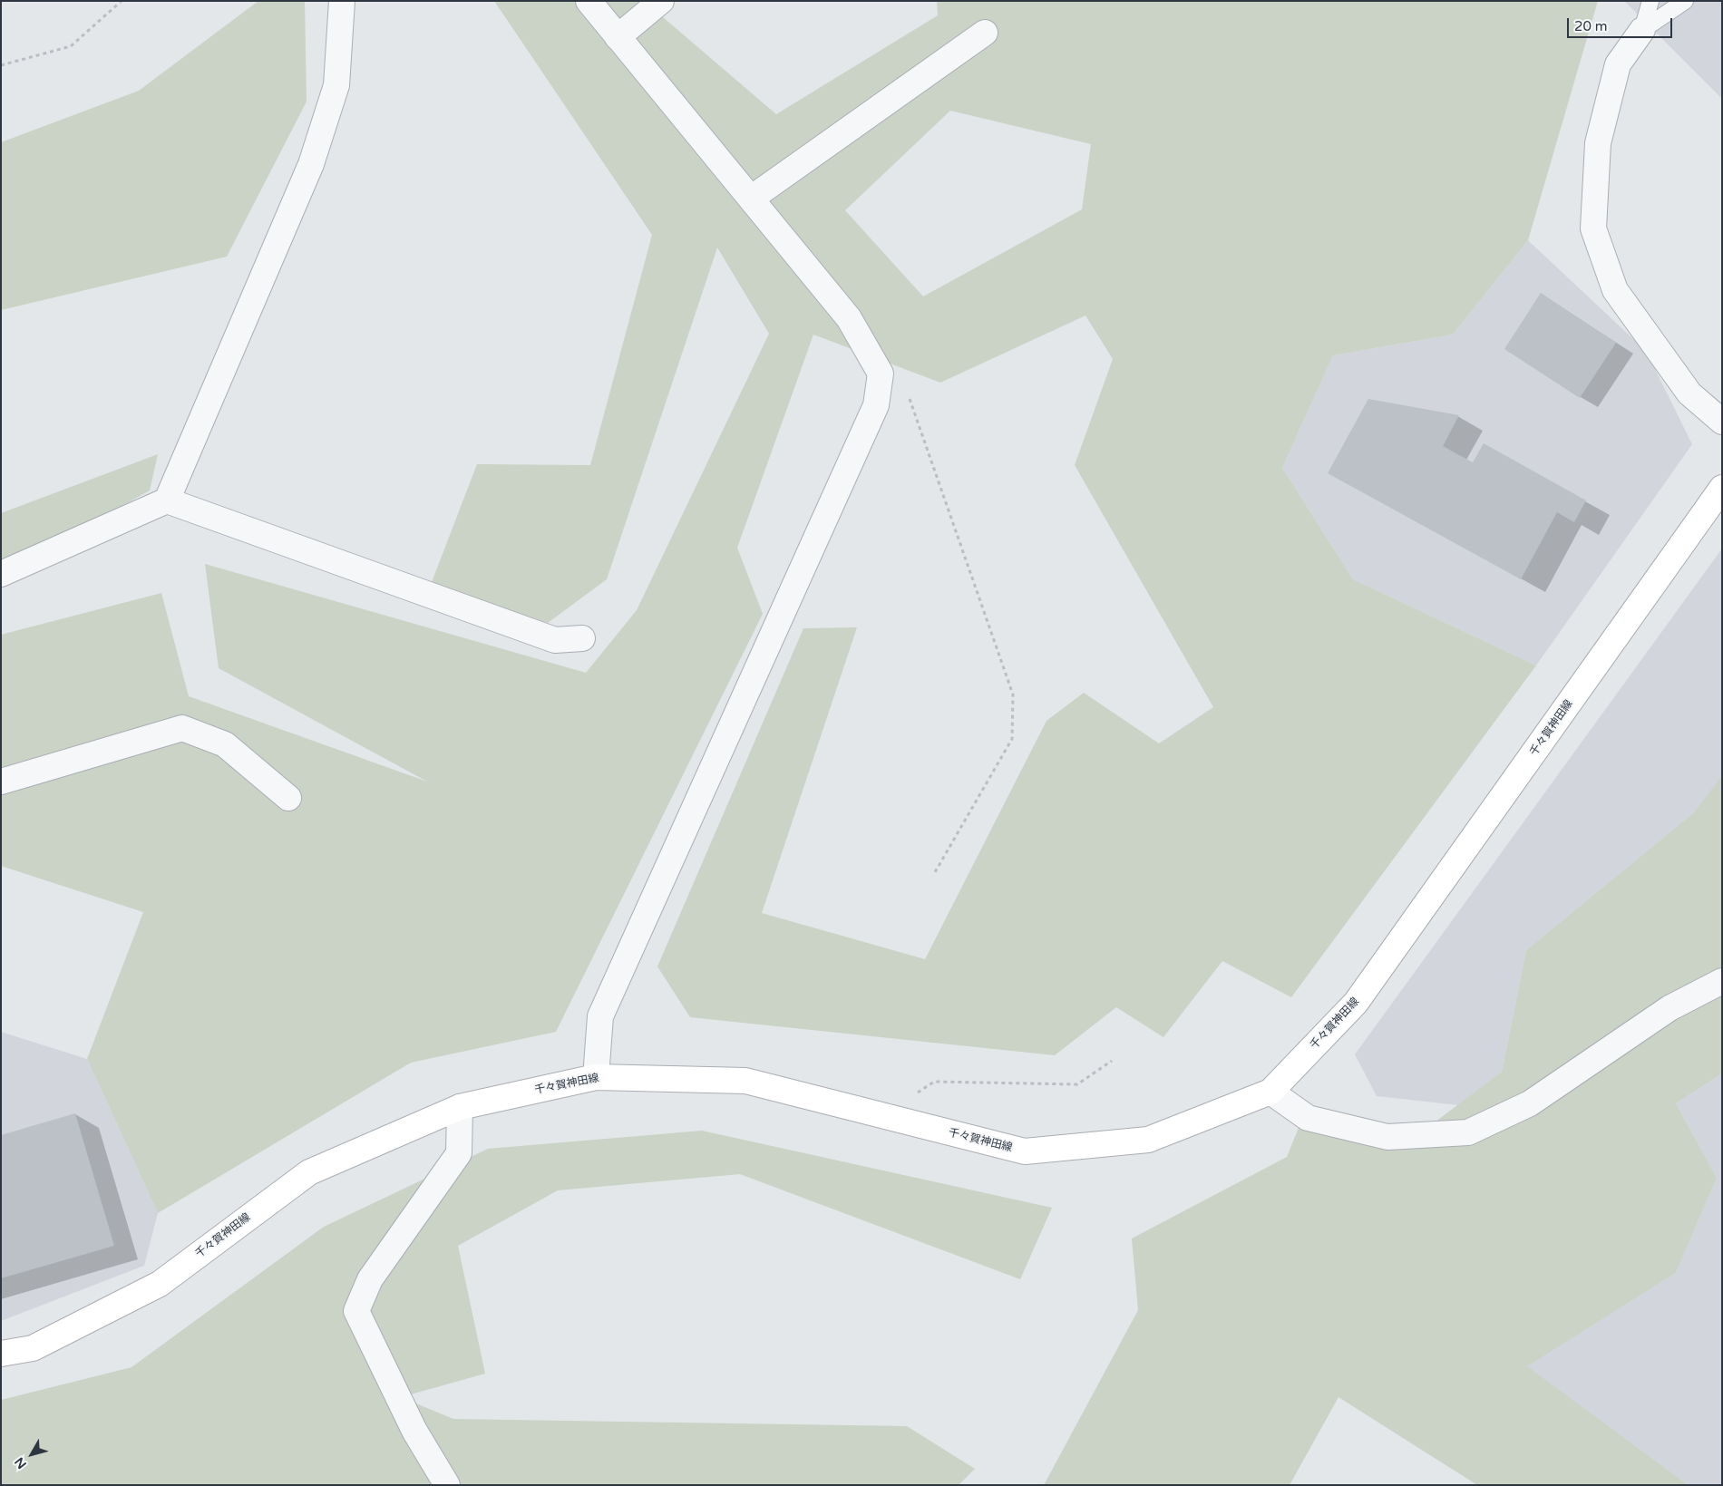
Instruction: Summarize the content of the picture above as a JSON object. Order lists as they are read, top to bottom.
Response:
{
  "streets": {
    "main road": ["千々賀神田線"]
  },
  "scale_bar": "20 m",
  "north": "bottom left"
}
